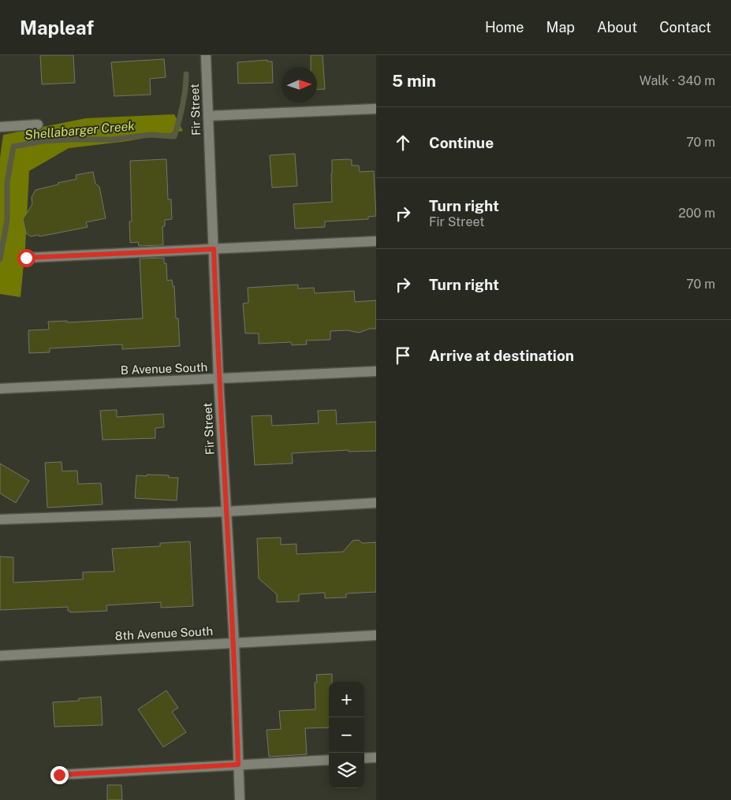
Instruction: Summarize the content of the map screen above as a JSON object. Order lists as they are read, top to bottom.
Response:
{
  "streets": {
    "street": ["Fir Street", "B Avenue South", "8th Avenue South"]
  },
  "crossings": [
    ["Fir Street", "B Avenue South"],
    ["Fir Street", "8th Avenue South"]
  ],
  "water": ["Shellabarger Creek"],
  "north": "right",
  "page": {
    "header": "Mapleaf",
    "nav": [
      "Home",
      "Map",
      "About",
      "Contact"
    ],
    "heading": ["5 min", "Walk · 340 m"],
    "list": [
      ["Continue", "70 m"],
      ["Turn right", "Fir Street", "200 m"],
      ["Turn right", "70 m"],
      "Arrive at destination"
    ],
    "map_buttons": ["+", "−"]
  }
}
